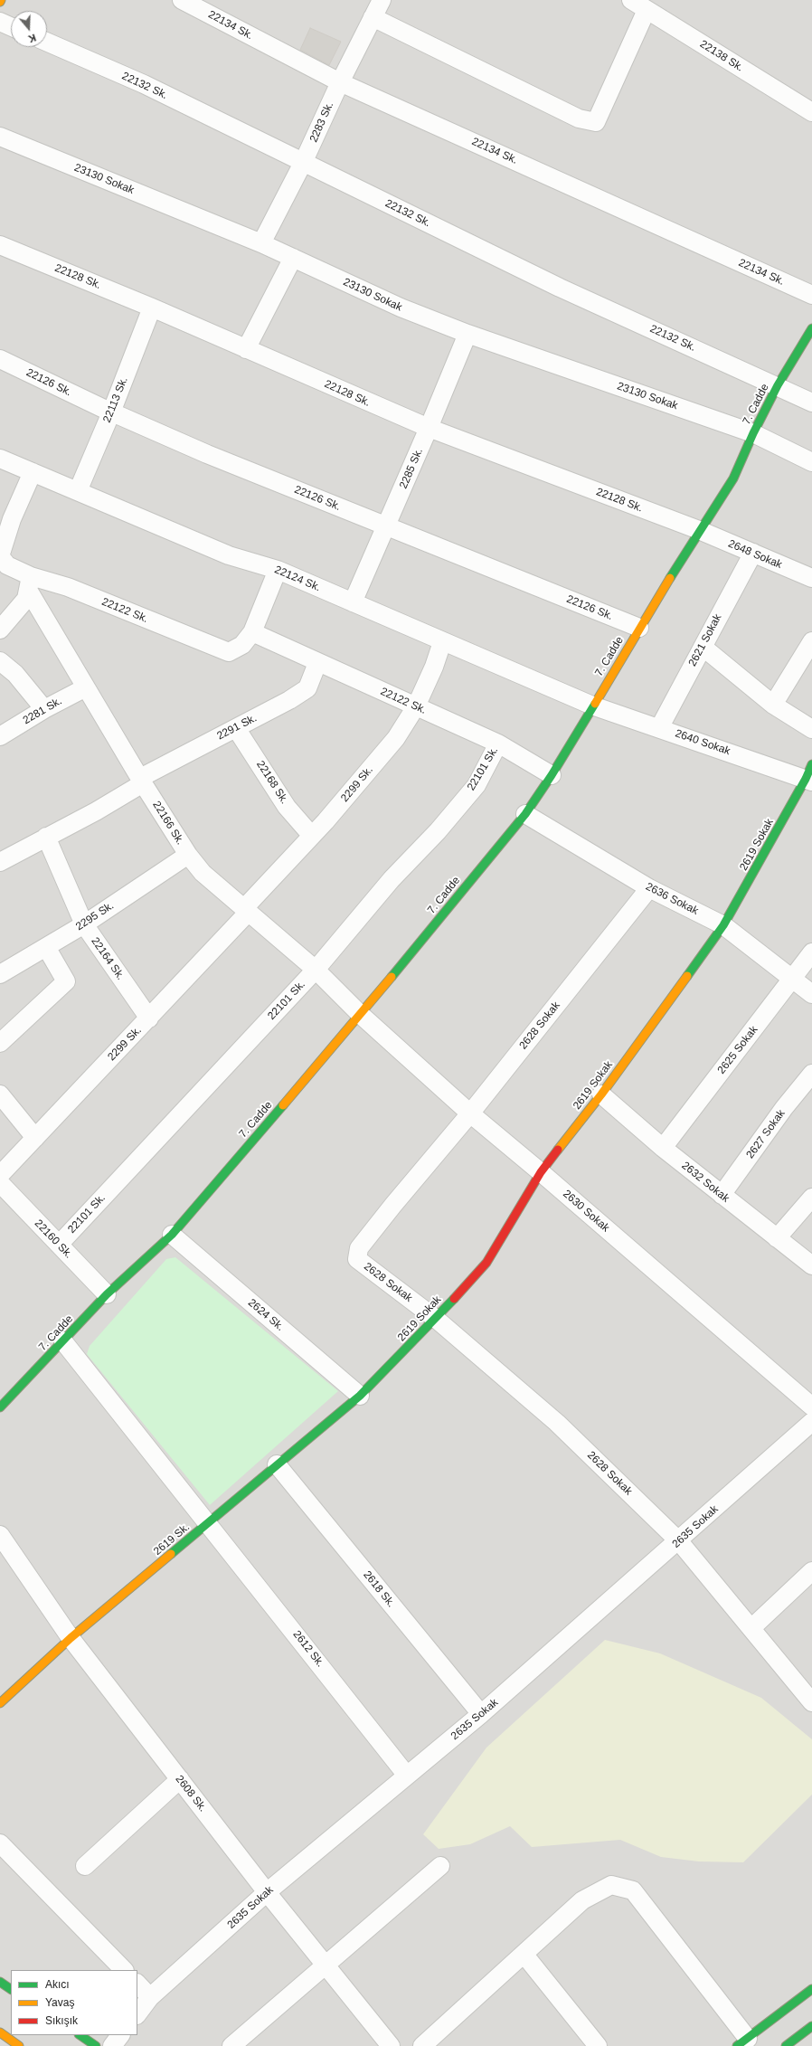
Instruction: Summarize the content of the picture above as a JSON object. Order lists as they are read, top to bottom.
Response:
{
  "streets": {
    "street": [
      "22134 Sk.",
      "22138 Sk.",
      "22132 Sk.",
      "2283 Sk.",
      "23130 Sokak",
      "22128 Sk.",
      "22126 Sk.",
      "22113 Sk.",
      "7. Cadde",
      "2285 Sk.",
      "2648 Sokak",
      "22124 Sk.",
      "22122 Sk.",
      "2621 Sokak",
      "2281 Sk.",
      "2291 Sk.",
      "2640 Sokak",
      "22101 Sk.",
      "22168 Sk.",
      "2299 Sk.",
      "22166 Sk.",
      "2619 Sokak",
      "2636 Sokak",
      "2295 Sk.",
      "22164 Sk.",
      "2628 Sokak",
      "2625 Sokak",
      "2627 Sokak",
      "2632 Sokak",
      "2630 Sokak",
      "22160 Sk.",
      "2624 Sk.",
      "2635 Sokak",
      "2619 Sk.",
      "2618 Sk.",
      "2612 Sk.",
      "2608 Sk."
    ]
  },
  "crossings": [
    ["22134 Sk.", "2283 Sk."],
    ["22132 Sk.", "2283 Sk."],
    ["22132 Sk.", "7. Cadde"],
    ["2283 Sk.", "23130 Sokak"],
    ["23130 Sokak", "7. Cadde"],
    ["23130 Sokak", "2285 Sk."],
    ["22128 Sk.", "22113 Sk."],
    ["22128 Sk.", "7. Cadde"],
    ["22128 Sk.", "2285 Sk."],
    ["22128 Sk.", "2648 Sokak"],
    ["22126 Sk.", "22113 Sk."],
    ["22126 Sk.", "7. Cadde"],
    ["22126 Sk.", "2285 Sk."],
    ["22113 Sk.", "22124 Sk."],
    ["7. Cadde", "2648 Sokak"],
    ["7. Cadde", "22124 Sk."],
    ["7. Cadde", "22122 Sk."],
    ["7. Cadde", "2640 Sokak"],
    ["7. Cadde", "22166 Sk."],
    ["7. Cadde", "2636 Sokak"],
    ["7. Cadde", "2630 Sokak"],
    ["7. Cadde", "22160 Sk."],
    ["7. Cadde", "2624 Sk."],
    ["7. Cadde", "2612 Sk."],
    ["2285 Sk.", "22124 Sk."],
    ["2648 Sokak", "2621 Sokak"],
    ["22124 Sk.", "22122 Sk."],
    ["22124 Sk.", "2640 Sokak"],
    ["22124 Sk.", "2299 Sk."],
    ["22122 Sk.", "2291 Sk."],
    ["22122 Sk.", "22101 Sk."],
    ["22122 Sk.", "2299 Sk."],
    ["22122 Sk.", "22166 Sk."],
    ["2621 Sokak", "2640 Sokak"],
    ["2281 Sk.", "22166 Sk."],
    ["2291 Sk.", "22168 Sk."],
    ["2291 Sk.", "22166 Sk."],
    ["2291 Sk.", "22164 Sk."],
    ["2640 Sokak", "2619 Sokak"],
    ["22101 Sk.", "22166 Sk."],
    ["22101 Sk.", "22160 Sk."],
    ["22168 Sk.", "2299 Sk."],
    ["2299 Sk.", "22166 Sk."],
    ["2299 Sk.", "22164 Sk."],
    ["22166 Sk.", "2295 Sk."],
    ["22166 Sk.", "2630 Sokak"],
    ["2619 Sokak", "2636 Sokak"],
    ["2619 Sokak", "2628 Sokak"],
    ["2619 Sokak", "2632 Sokak"],
    ["2619 Sokak", "2630 Sokak"],
    ["2619 Sokak", "2624 Sk."],
    ["2619 Sokak", "2619 Sk."],
    ["2636 Sokak", "2628 Sokak"],
    ["2636 Sokak", "2625 Sokak"],
    ["2295 Sk.", "22164 Sk."],
    ["2628 Sokak", "2630 Sokak"],
    ["2628 Sokak", "2635 Sokak"],
    ["2625 Sokak", "2632 Sokak"],
    ["2627 Sokak", "2632 Sokak"],
    ["2624 Sk.", "2619 Sk."],
    ["2635 Sokak", "2618 Sk."],
    ["2635 Sokak", "2612 Sk."],
    ["2635 Sokak", "2608 Sk."],
    ["2619 Sk.", "2618 Sk."],
    ["2619 Sk.", "2612 Sk."],
    ["2619 Sk.", "2608 Sk."]
  ],
  "legend": ["Akıcı", "Yavaş", "Sıkışık"],
  "north": "bottom"
}
